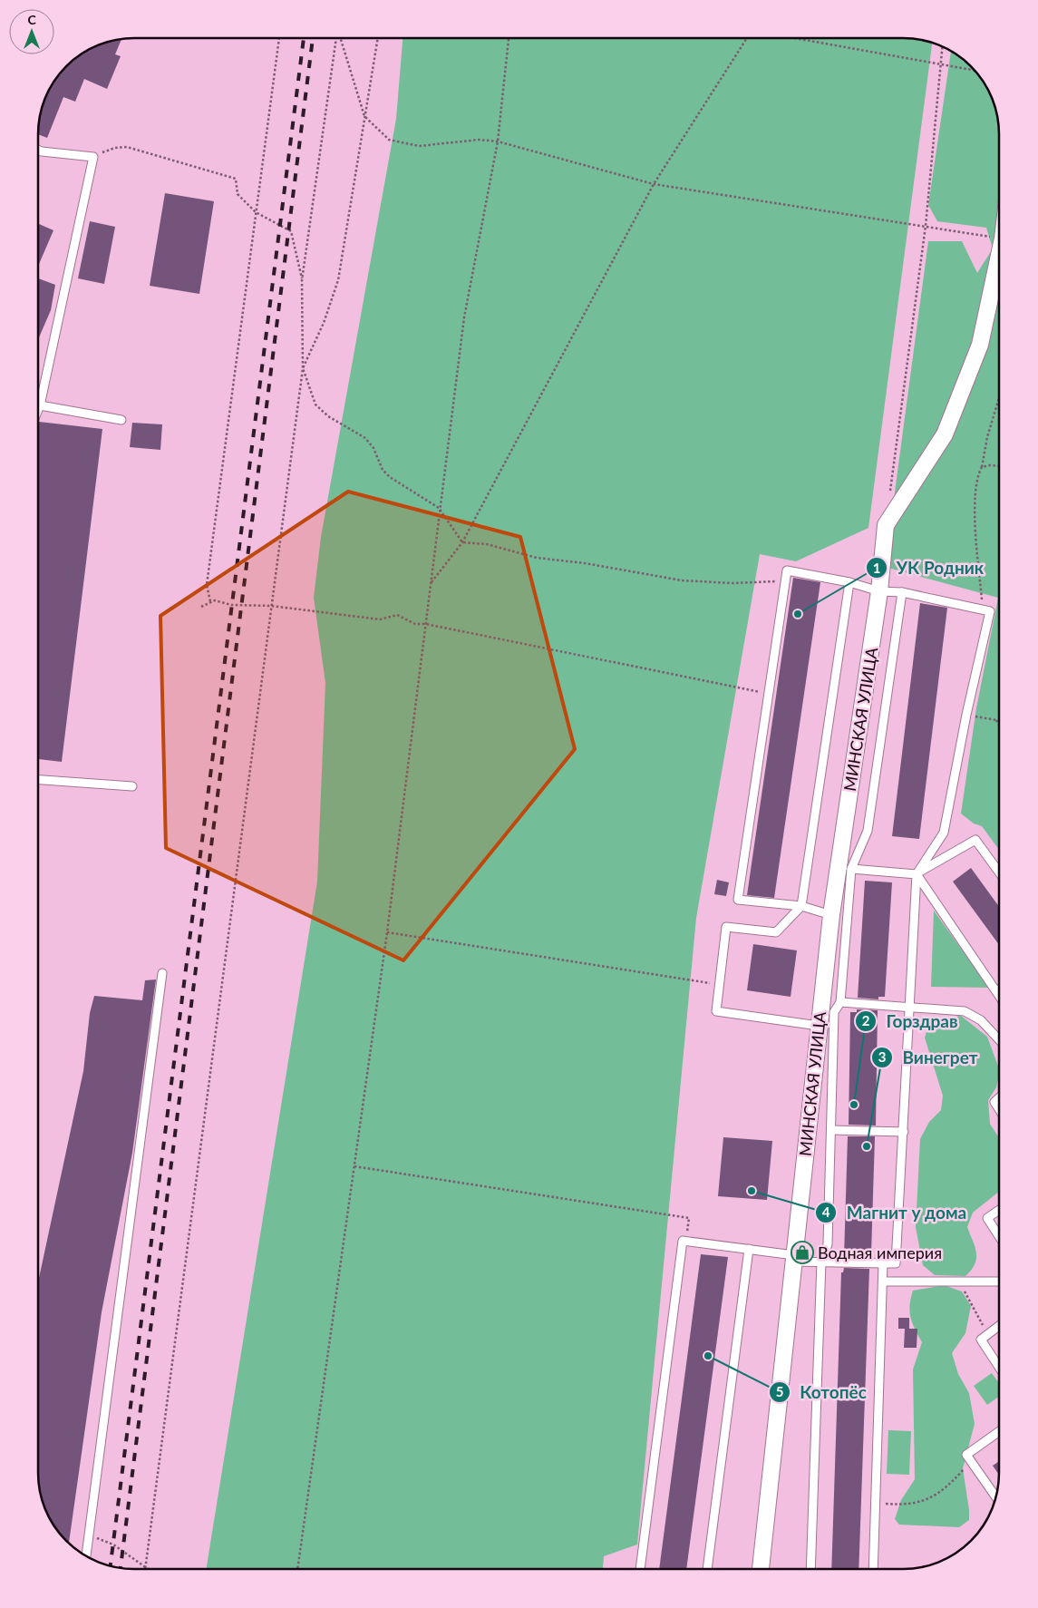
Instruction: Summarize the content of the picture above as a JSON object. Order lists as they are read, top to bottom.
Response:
{
  "streets": {
    "street": ["МИНСКАЯ УЛИЦА"]
  },
  "places": {
    "other": [
      "УК Родник",
      "Горздрав",
      "Винегрет",
      "Магнит у дома",
      "Котопёс"
    ],
    "shop": ["Водная империя"]
  },
  "north": "top"
}
